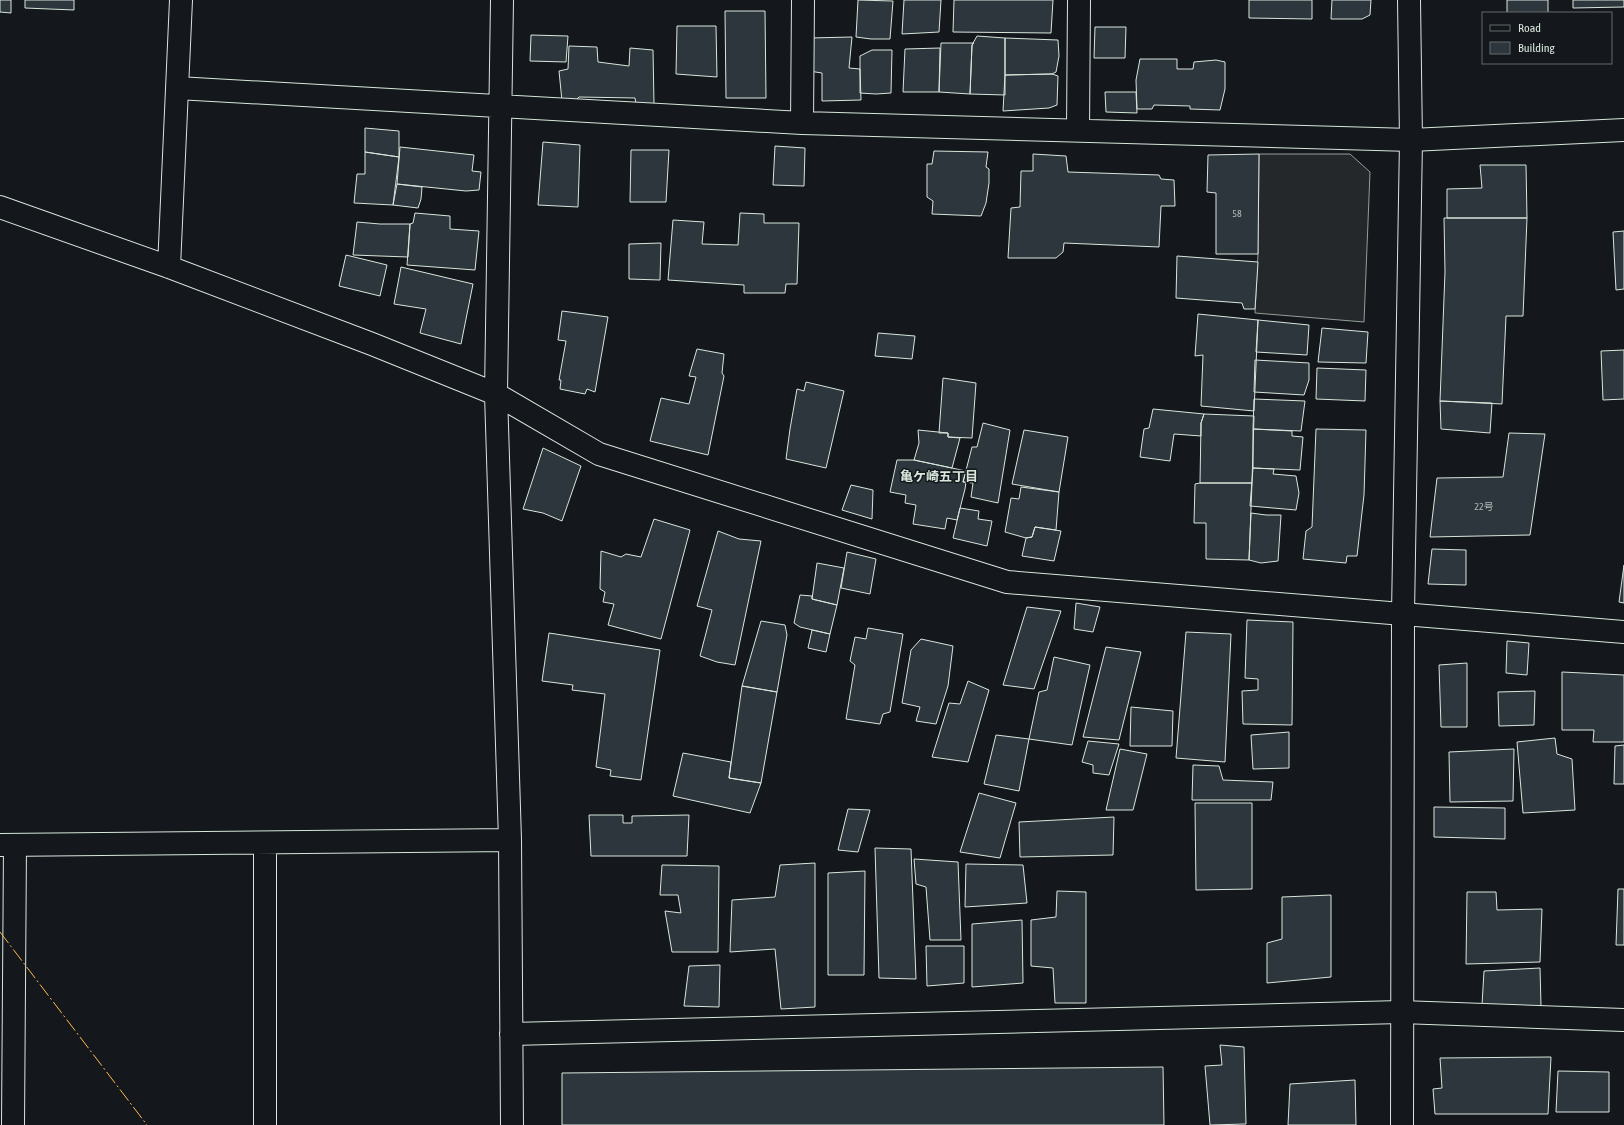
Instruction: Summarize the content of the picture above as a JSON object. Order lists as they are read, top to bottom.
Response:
{
  "districts": ["亀ケ崎五丁目"],
  "house_numbers": ["58", "22号"],
  "legend": ["Road", "Building"]
}
